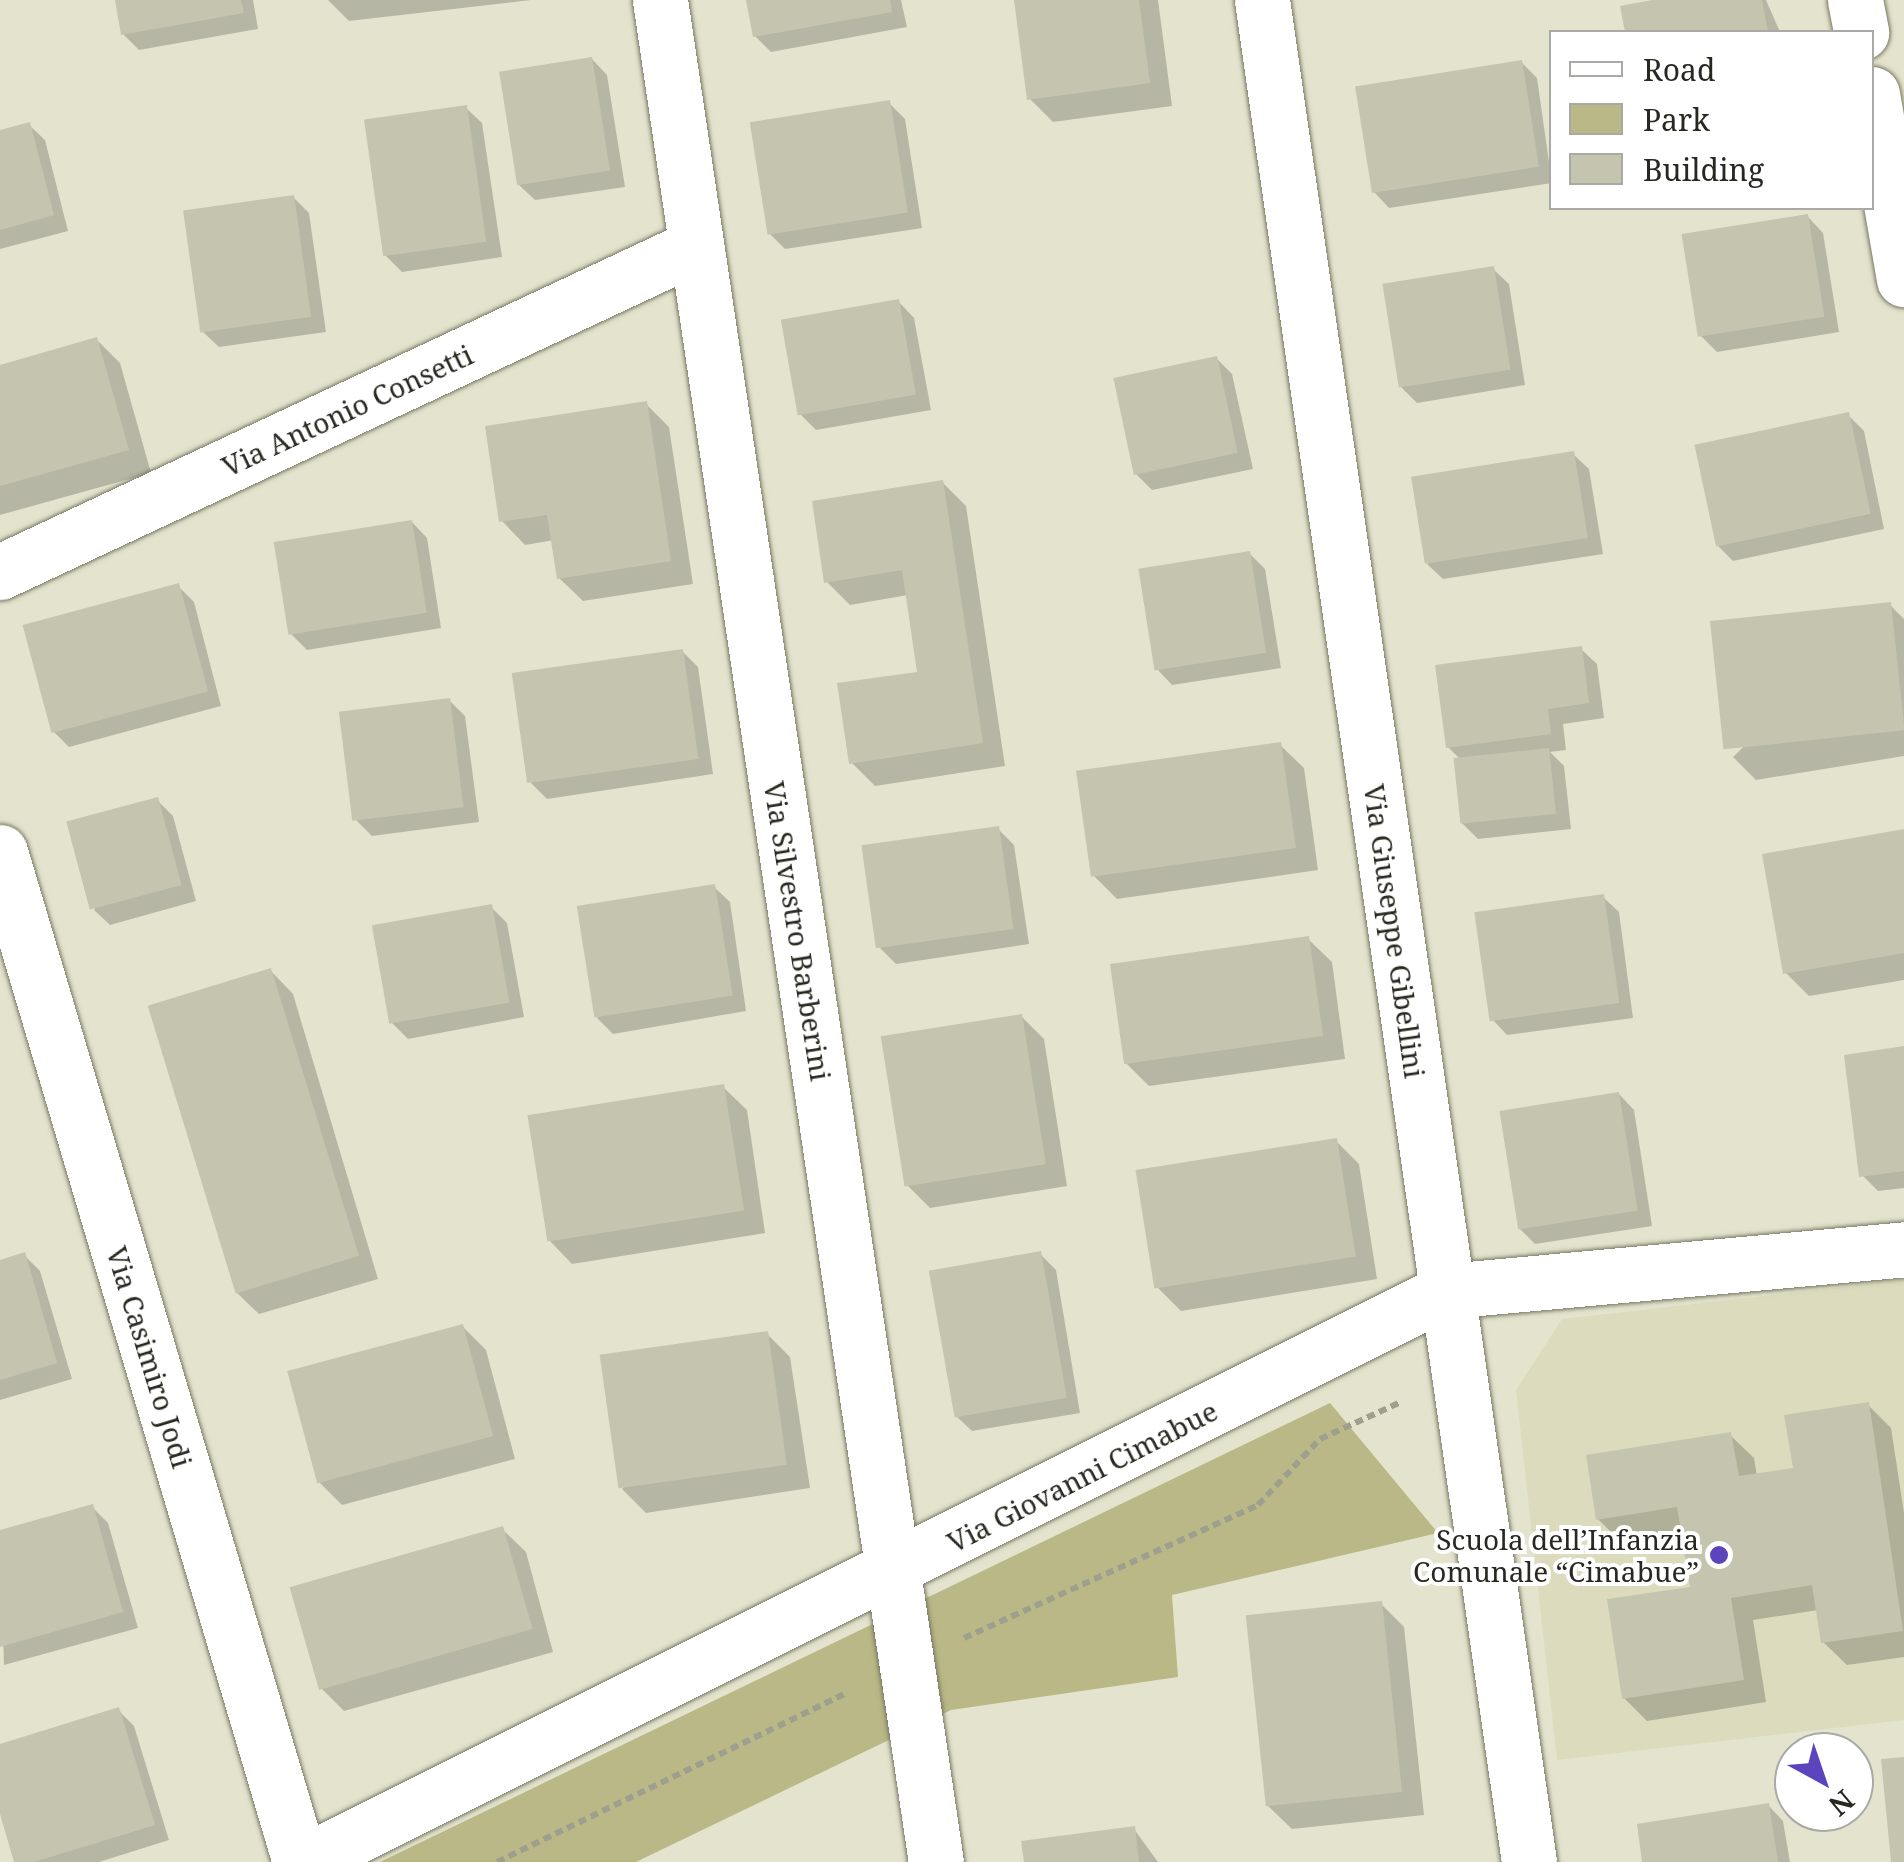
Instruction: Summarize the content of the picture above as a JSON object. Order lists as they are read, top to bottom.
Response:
{
  "streets": {
    "street": [
      "Via Antonio Consetti",
      "Via Silvestro Barberini",
      "Via Giuseppe Gibellini",
      "Via Casimiro Jodi",
      "Via Giovanni Cimabue"
    ]
  },
  "crossings": [
    ["Via Antonio Consetti", "Via Silvestro Barberini"],
    ["Via Silvestro Barberini", "Via Giovanni Cimabue"],
    ["Via Giuseppe Gibellini", "Via Giovanni Cimabue"],
    ["Via Casimiro Jodi", "Via Giovanni Cimabue"]
  ],
  "places": ["Scuola dell’Infanzia Comunale “Cimabue”"],
  "legend": ["Road", "Park", "Building"],
  "north": "bottom right"
}
